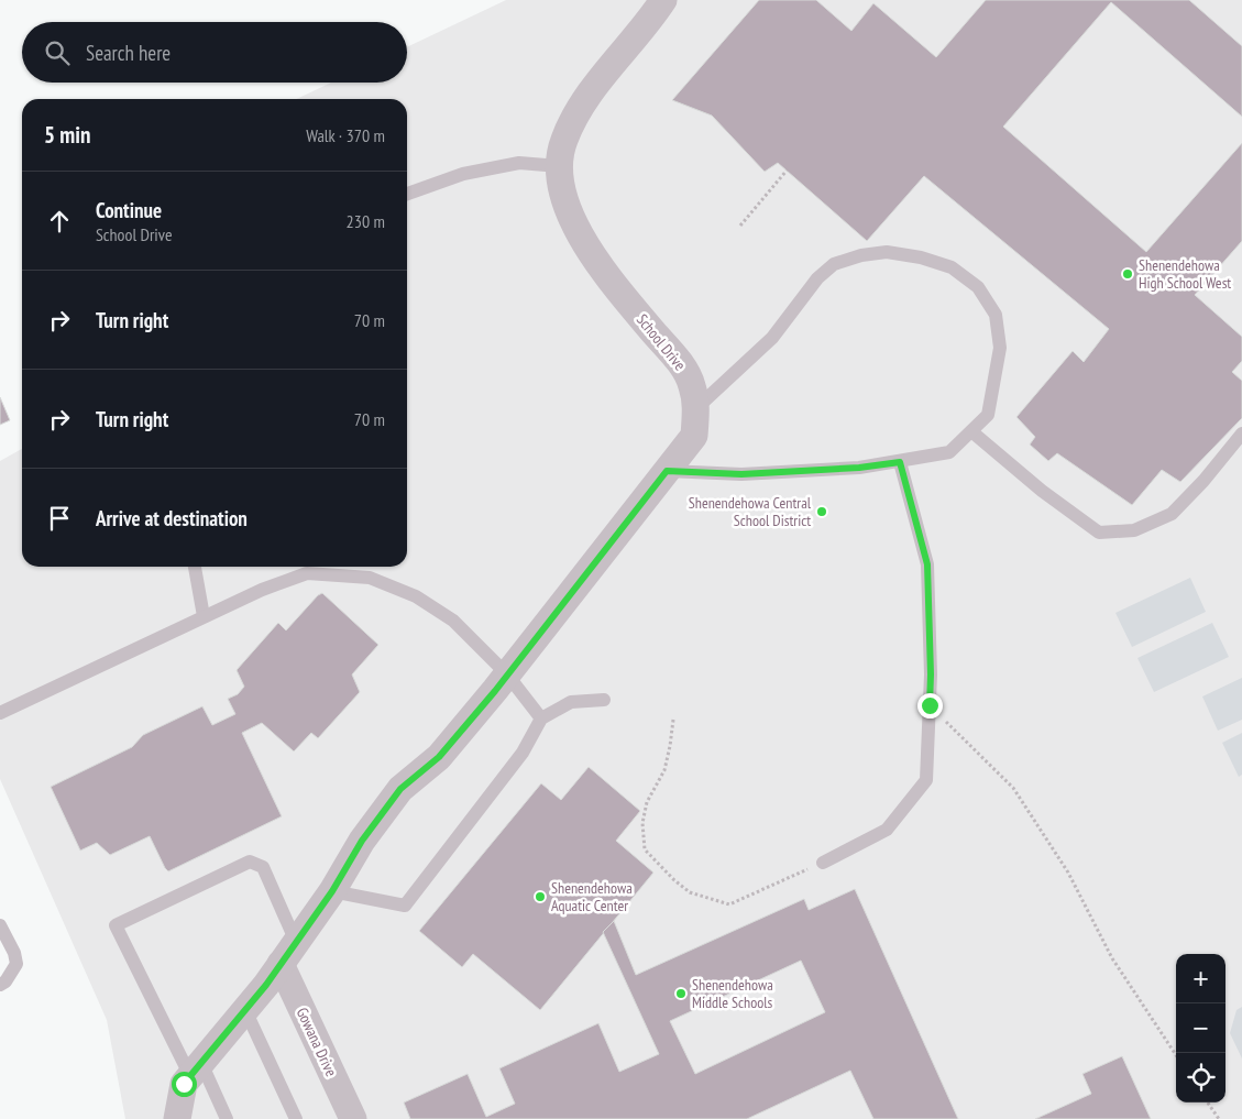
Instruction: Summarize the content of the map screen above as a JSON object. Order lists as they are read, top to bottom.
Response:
{
  "streets": {
    "street": ["School Drive", "Gowana Drive"]
  },
  "crossings": [
    ["School Drive", "Gowana Drive"]
  ],
  "places": [
    "Shenendehowa High School West",
    "Shenendehowa Central School District",
    "Shenendehowa Aquatic Center",
    "Shenendehowa Middle Schools"
  ],
  "page": {
    "search": "Search here",
    "heading": ["5 min", "Walk · 370 m"],
    "list": [
      ["Continue", "School Drive", "230 m"],
      ["Turn right", "70 m"],
      ["Turn right", "70 m"],
      "Arrive at destination"
    ],
    "map_buttons": ["+", "−"]
  }
}
